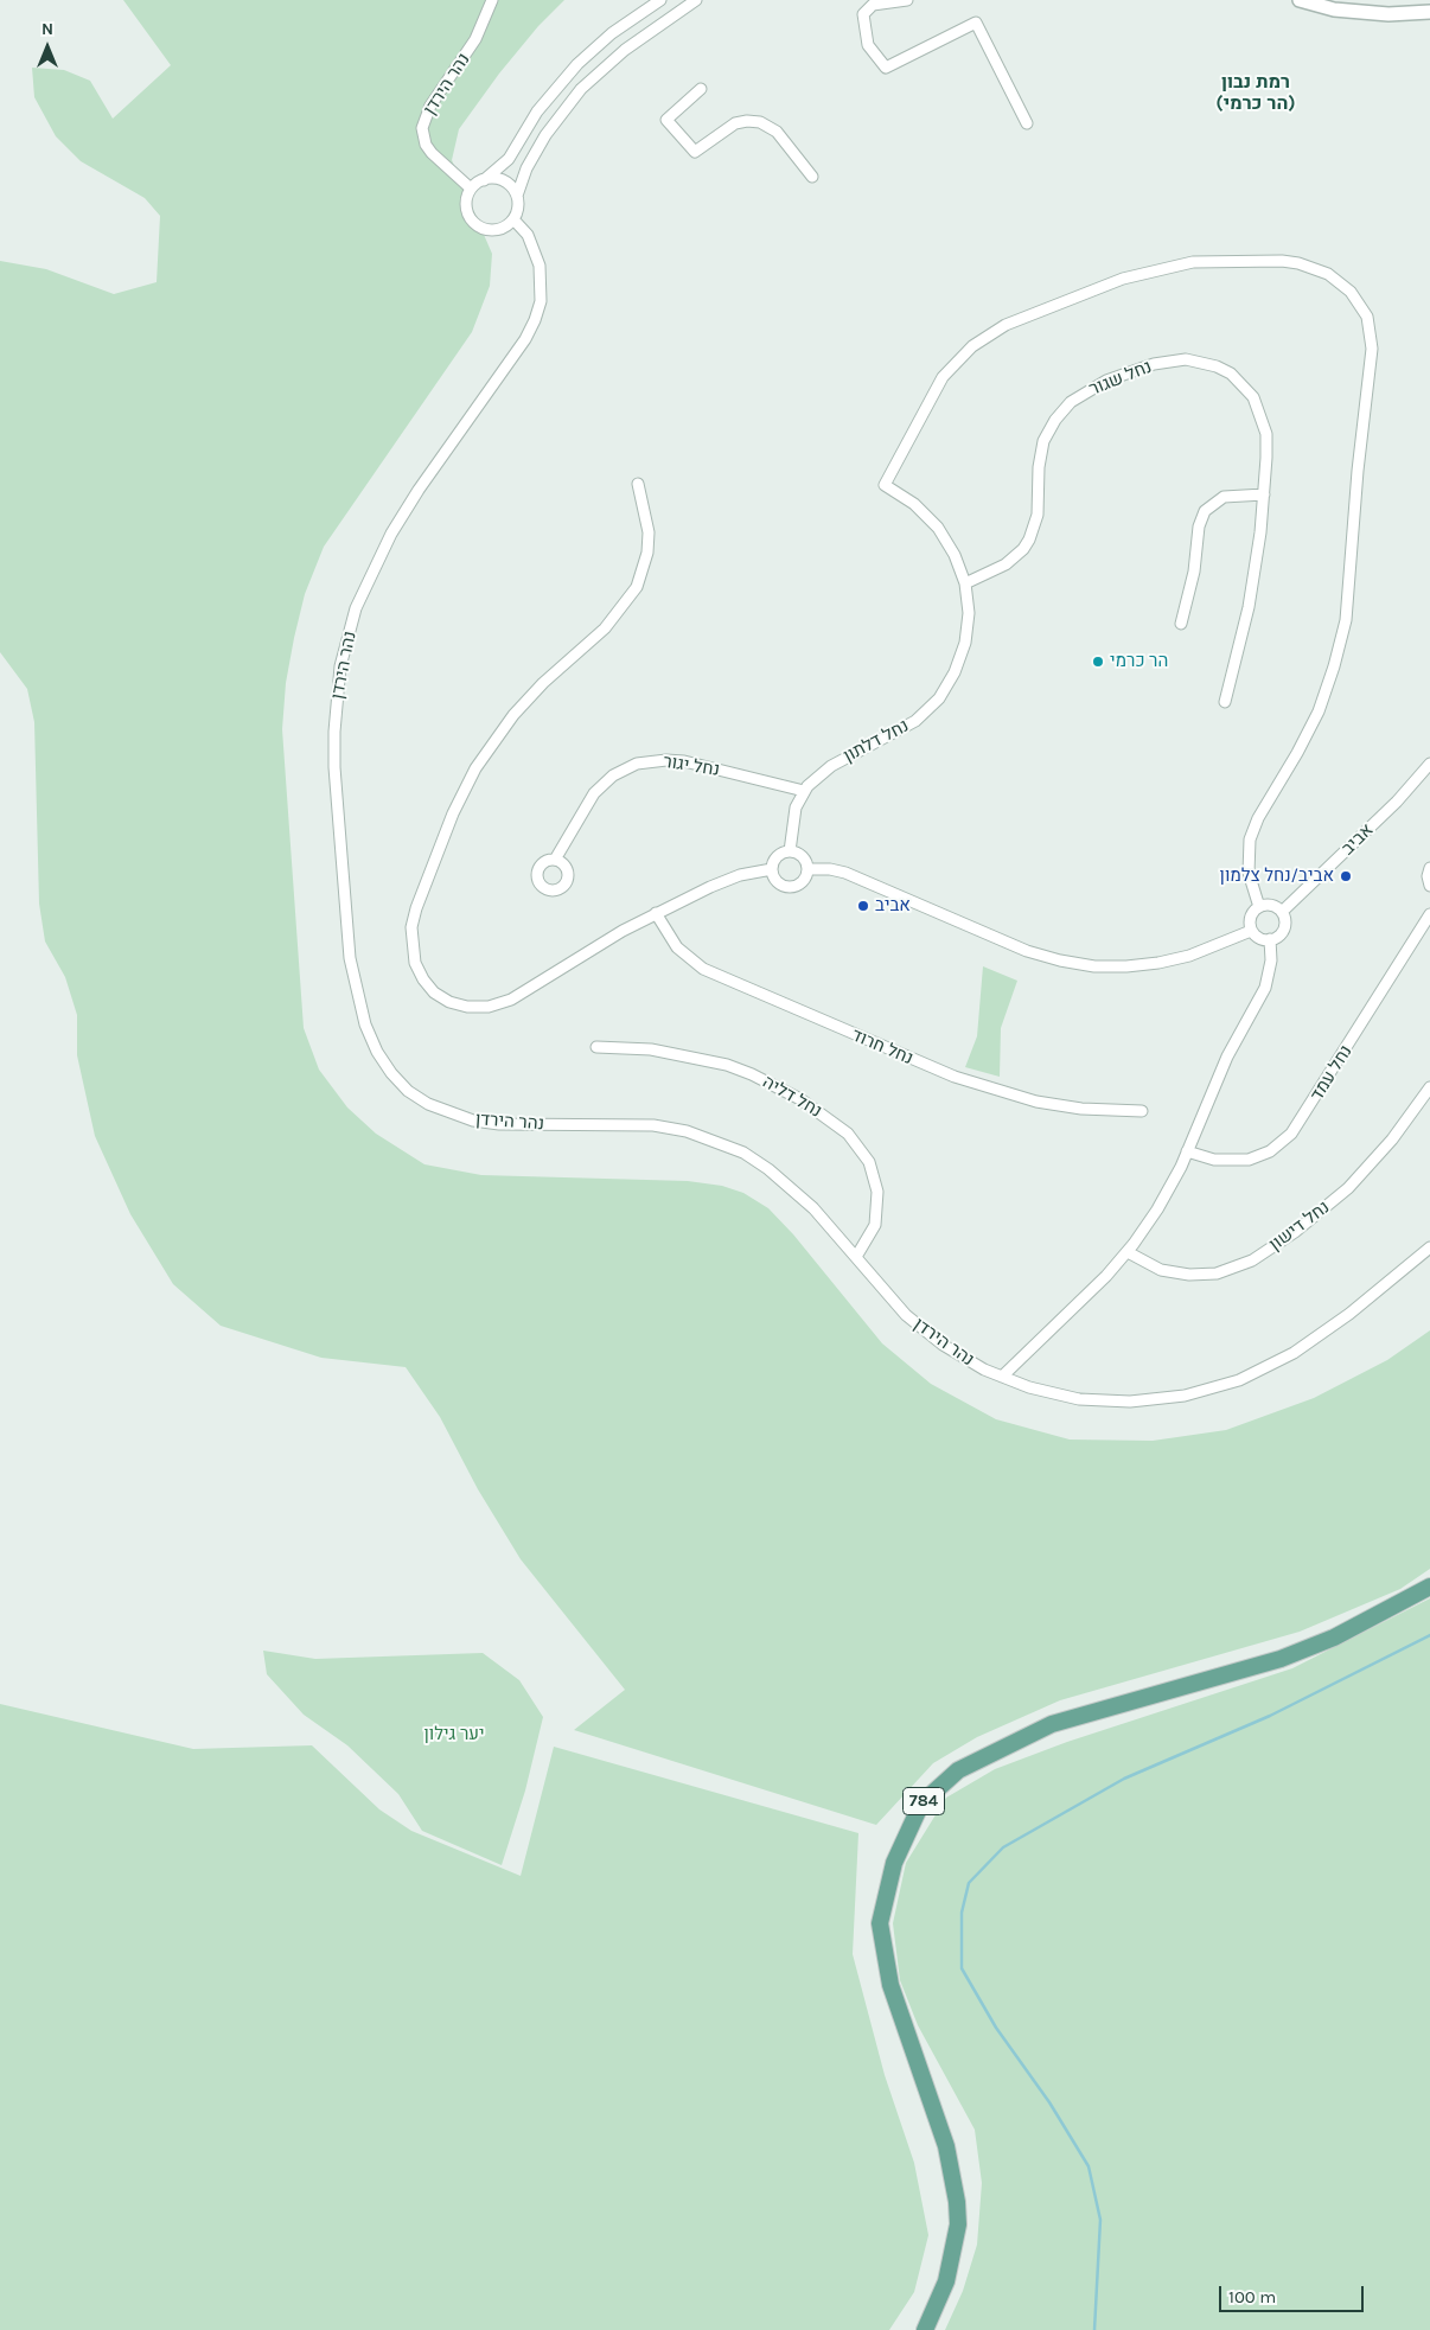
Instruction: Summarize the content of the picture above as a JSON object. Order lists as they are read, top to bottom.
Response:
{
  "streets": {
    "main road": ["784"],
    "street": [
      "נהר הירדן",
      "נחל שגור",
      "נחל דלתון",
      "נחל יגור",
      "אביב",
      "נחל חרוד",
      "נחל עמד",
      "נחל דליה",
      "נחל דישון"
    ]
  },
  "crossings": [
    ["נהר הירדן", "נחל דליה"],
    ["נחל שגור", "נחל דלתון"],
    ["נחל דלתון", "נחל יגור"],
    ["נחל דלתון", "אביב"]
  ],
  "districts": ["רמת נבון (הר כרמי)"],
  "parks": ["יער גילון"],
  "places": ["הר כרמי", "אביב/נחל צלמון", "אביב"],
  "scale_bar": "100 m",
  "north": "top"
}
